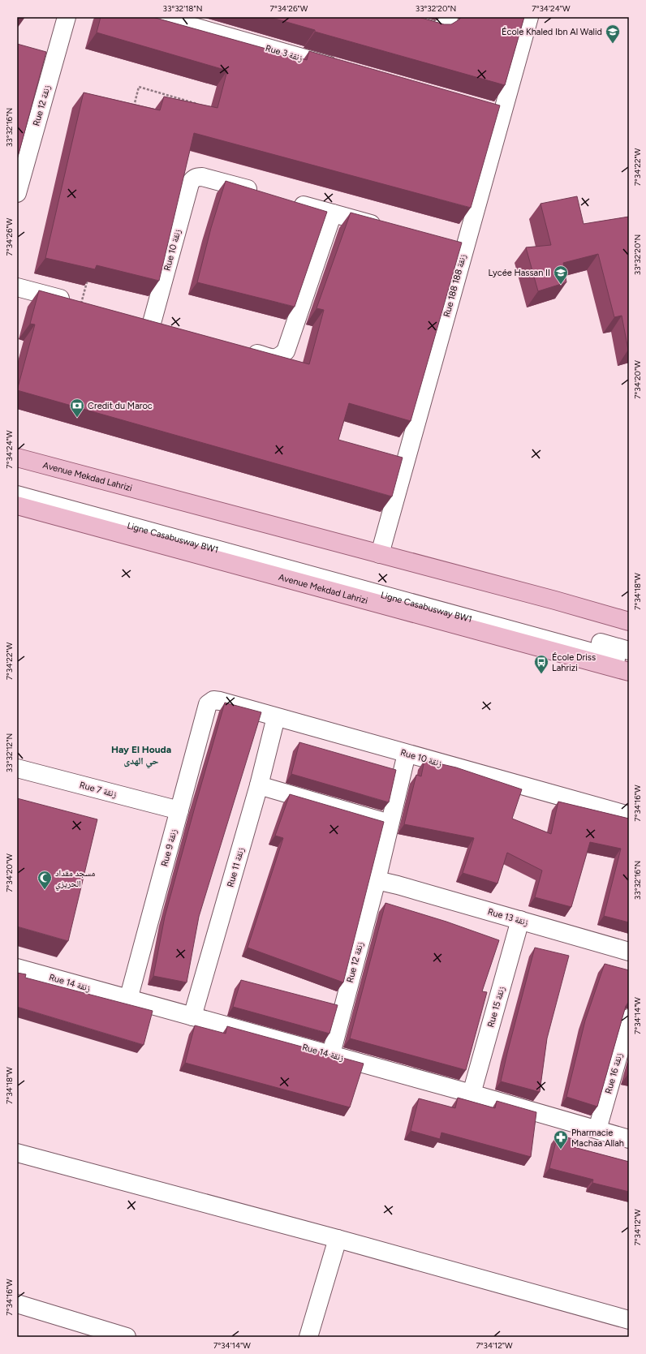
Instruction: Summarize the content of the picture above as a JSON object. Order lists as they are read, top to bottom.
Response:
{
  "streets": {
    "main road": ["Avenue Mekdad Lahrizi"],
    "street": [
      "Rue 3 زنقة",
      "Rue 12 زنقة",
      "Rue 10 زنقة",
      "Rue 188 زنقة 188",
      "Ligne Casabusway BW1",
      "Rue 7 زنقة",
      "Rue 9 زنقة",
      "Rue 11 زنقة",
      "Rue 13 زنقة",
      "Rue 14 زنقة",
      "Rue 15 زنقة",
      "Rue 16 زنقة"
    ]
  },
  "crossings": [
    ["Rue 12 زنقة", "Rue 10 زنقة"],
    ["Rue 12 زنقة", "Rue 13 زنقة"],
    ["Rue 12 زنقة", "Rue 14 زنقة"],
    ["Rue 10 زنقة", "Rue 9 زنقة"],
    ["Rue 10 زنقة", "Rue 11 زنقة"],
    ["Rue 188 زنقة 188", "Avenue Mekdad Lahrizi"],
    ["Rue 7 زنقة", "Rue 9 زنقة"],
    ["Rue 9 زنقة", "Rue 14 زنقة"],
    ["Rue 11 زنقة", "Rue 14 زنقة"],
    ["Rue 13 زنقة", "Rue 15 زنقة"],
    ["Rue 14 زنقة", "Rue 15 زنقة"],
    ["Rue 14 زنقة", "Rue 16 زنقة"]
  ],
  "districts": ["Hay El Houda حي الهدى"],
  "places": {
    "school or university": ["École Khaled Ibn Al Walid", "Lycée Hassan II"],
    "bank": ["Credit du Maroc"],
    "bus stop": ["École Driss Lahrizi"],
    "mosque": ["مسجد مقداد الحريزي"],
    "pharmacy": ["Pharmacie Machaa Allah"]
  },
  "coordinates": [
    "33°32'18\"N",
    "7°34'26\"W",
    "33°32'20\"N",
    "7°34'24\"W",
    "33°32'16\"N",
    "7°34'22\"W",
    "7°34'20\"W",
    "7°34'18\"W",
    "33°32'12\"N",
    "7°34'16\"W",
    "7°34'14\"W",
    "7°34'12\"W"
  ]
}
